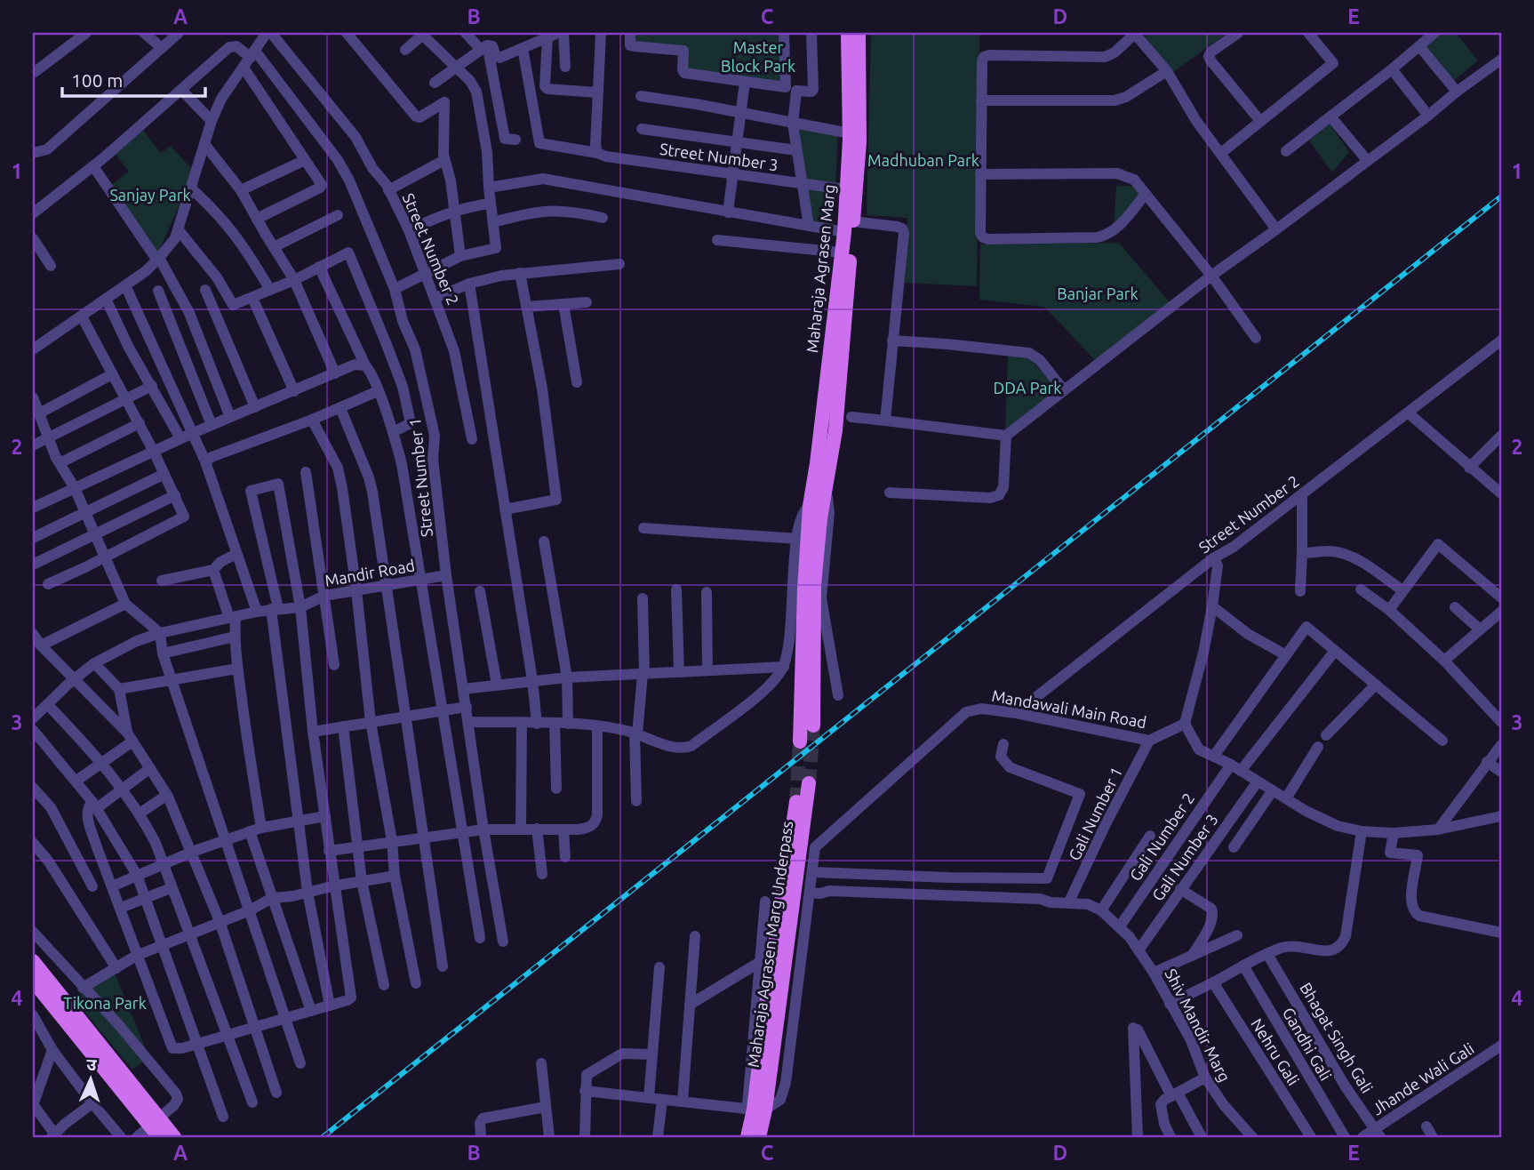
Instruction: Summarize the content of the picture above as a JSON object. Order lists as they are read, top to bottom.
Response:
{
  "streets": {
    "main road": ["Maharaja Agrasen Marg", "Maharaja Agrasen Marg Underpass"],
    "street": [
      "Street Number 3",
      "Street Number 2",
      "Street Number 1",
      "Mandir Road",
      "Mandawali Main Road",
      "Gali Number 1",
      "Gali Number 2",
      "Gali Number 3",
      "Shiv Mandir Marg",
      "Bhagat Singh Gali",
      "Gandhi Gali",
      "Nehru Gali",
      "Jhande Wali Gali"
    ]
  },
  "crossings": [
    ["Street Number 3", "Maharaja Agrasen Marg"],
    ["Street Number 2", "Mandawali Main Road"],
    ["Street Number 1", "Mandir Road"],
    ["Mandawali Main Road", "Gali Number 1"],
    ["Mandawali Main Road", "Maharaja Agrasen Marg Underpass"],
    ["Mandawali Main Road", "Shiv Mandir Marg"],
    ["Gali Number 1", "Shiv Mandir Marg"],
    ["Gali Number 2", "Shiv Mandir Marg"],
    ["Gali Number 3", "Shiv Mandir Marg"],
    ["Bhagat Singh Gali", "Jhande Wali Gali"]
  ],
  "parks": [
    "Master Block Park",
    "Madhuban Park",
    "Sanjay Park",
    "Banjar Park",
    "DDA Park",
    "Tikona Park"
  ],
  "scale_bar": "100 m",
  "north": "top",
  "grid": {
    "columns": [
      "A",
      "B",
      "C",
      "D",
      "E"
    ],
    "rows": [
      "1",
      "2",
      "3",
      "4"
    ]
  }
}
